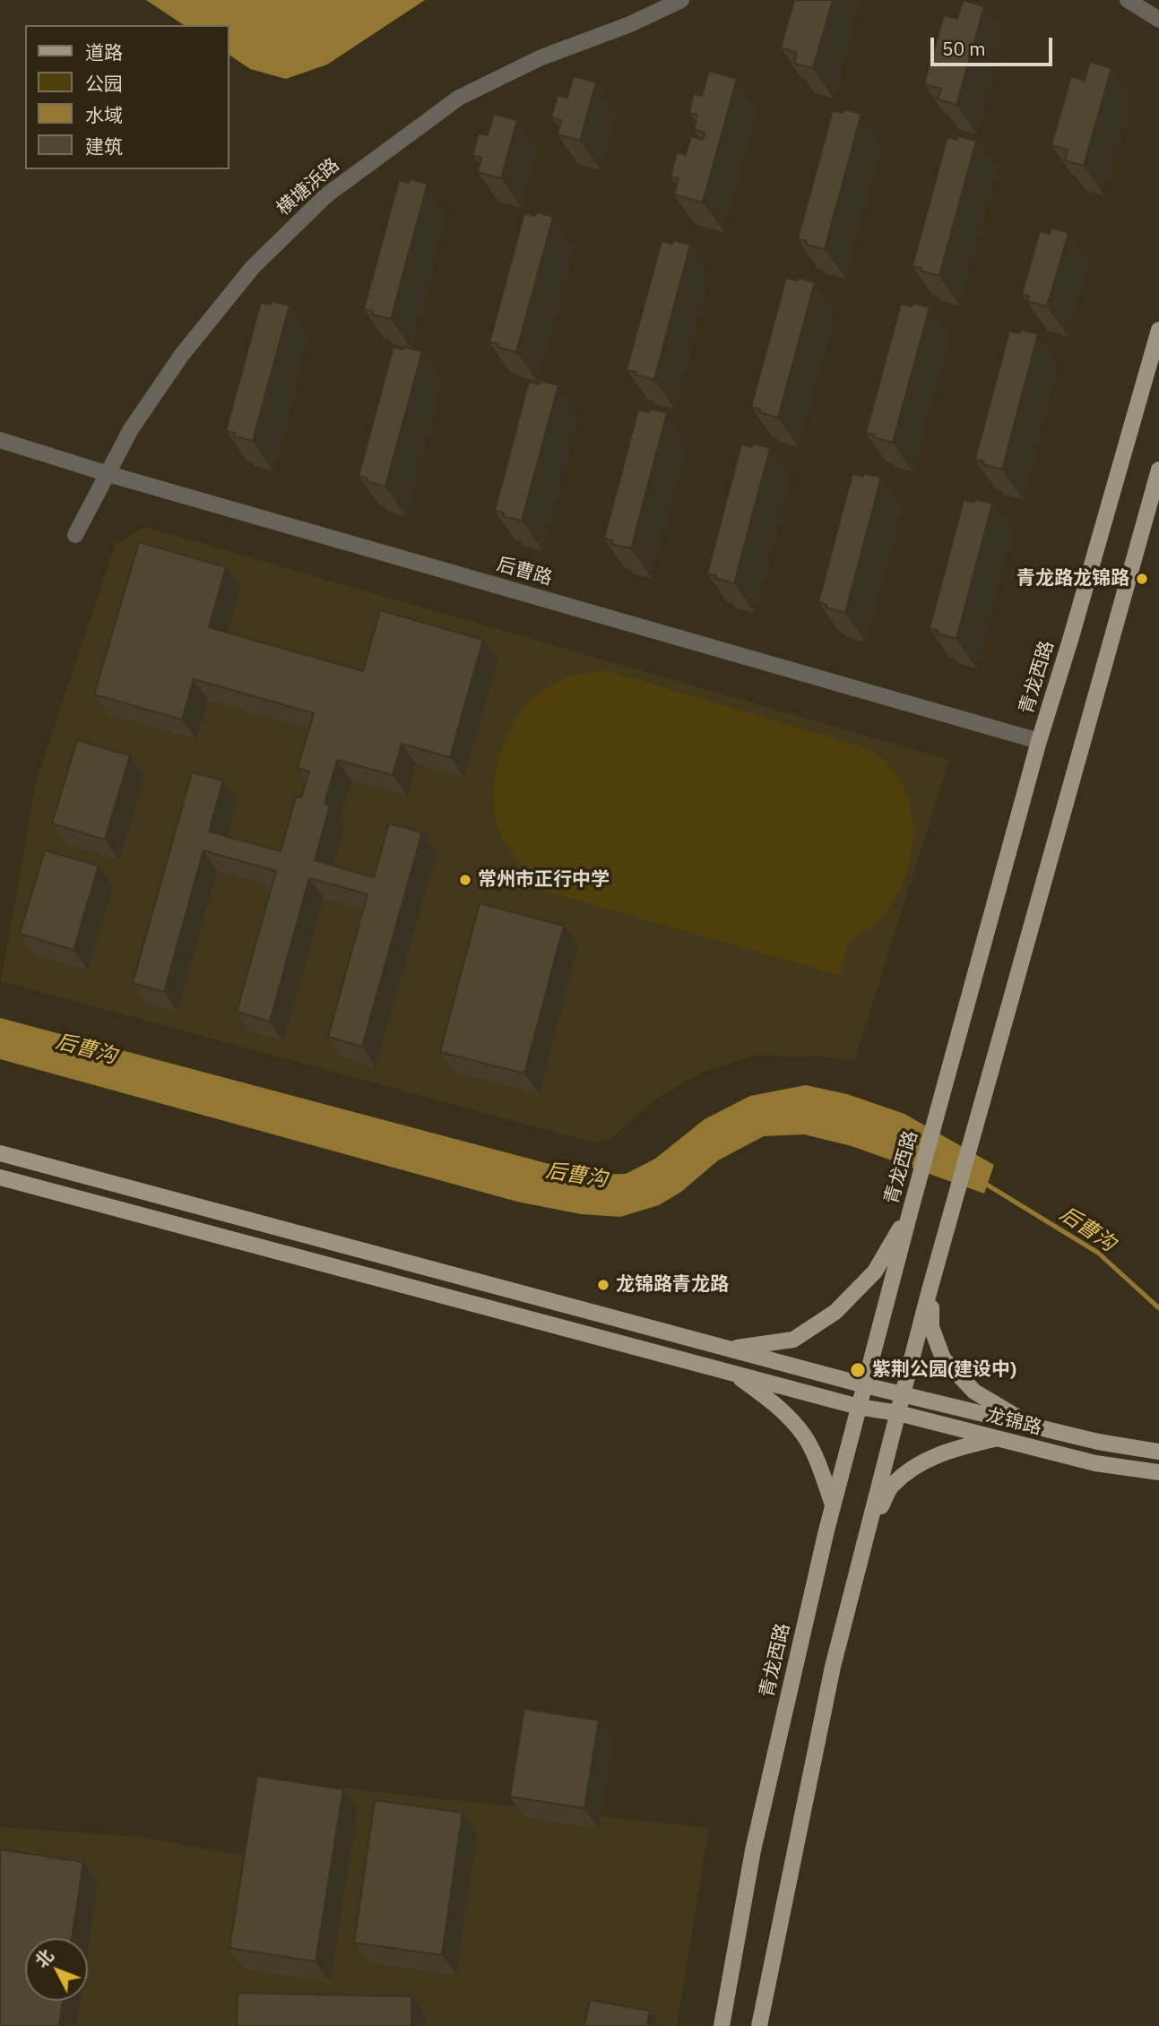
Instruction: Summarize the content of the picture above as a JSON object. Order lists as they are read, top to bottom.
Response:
{
  "streets": {
    "main road": ["青龙西路", "龙锦路"],
    "street": ["横塘浜路", "后曹路"]
  },
  "crossings": [
    ["横塘浜路", "后曹路"],
    ["后曹路", "青龙西路"],
    ["青龙西路", "龙锦路"]
  ],
  "water": ["后曹沟"],
  "places": [
    "青龙路龙锦路",
    "常州市正行中学",
    "龙锦路青龙路",
    "紫荆公园(建设中)"
  ],
  "legend": [
    "道路",
    "公园",
    "水域",
    "建筑"
  ],
  "scale_bar": "50 m",
  "north": "top left"
}
